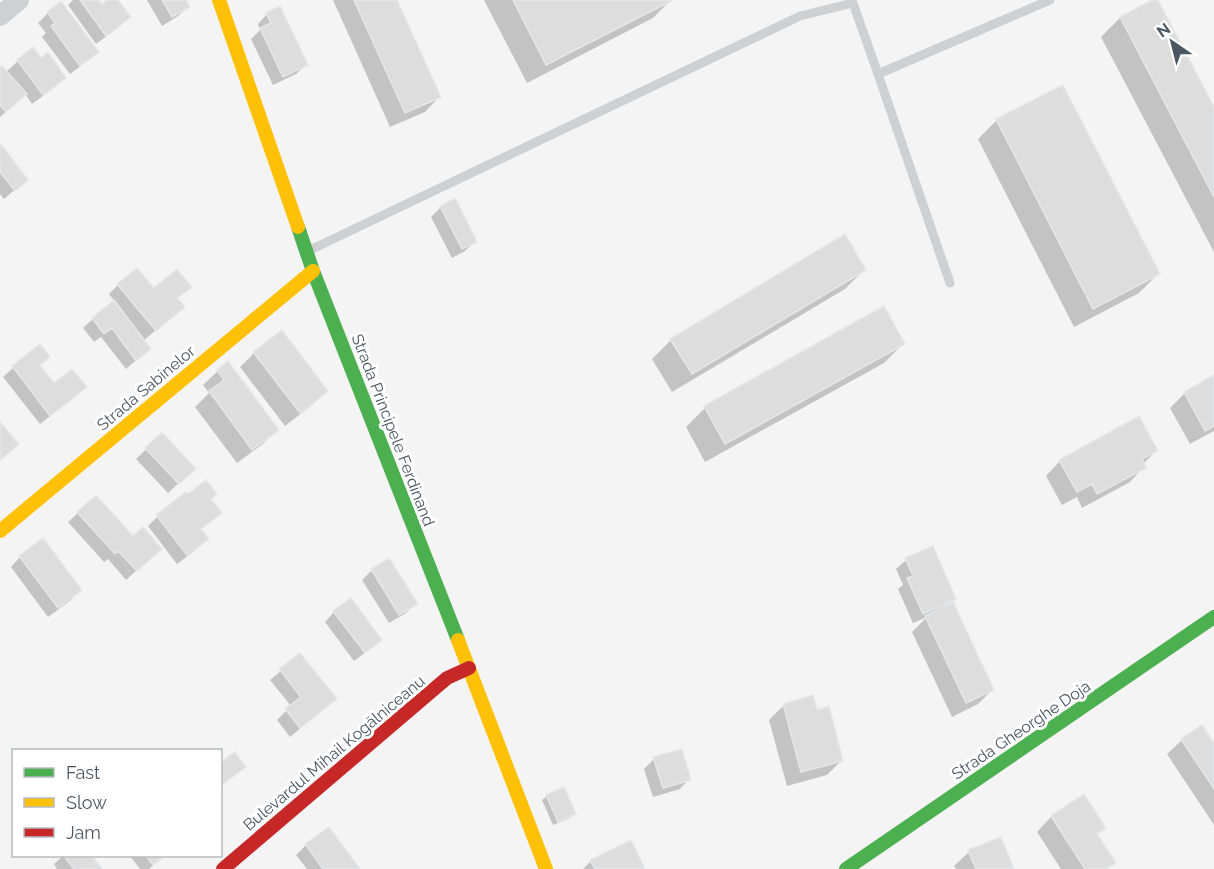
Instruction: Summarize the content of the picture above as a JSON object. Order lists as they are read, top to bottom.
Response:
{
  "streets": {
    "street": [
      "Strada Sabinelor",
      "Strada Principele Ferdinand",
      "Strada Gheorghe Doja",
      "Bulevardul Mihail Kogălniceanu"
    ]
  },
  "crossings": [
    ["Strada Sabinelor", "Strada Principele Ferdinand"],
    ["Strada Principele Ferdinand", "Bulevardul Mihail Kogălniceanu"]
  ],
  "legend": ["Fast", "Slow", "Jam"],
  "north": "top left"
}
